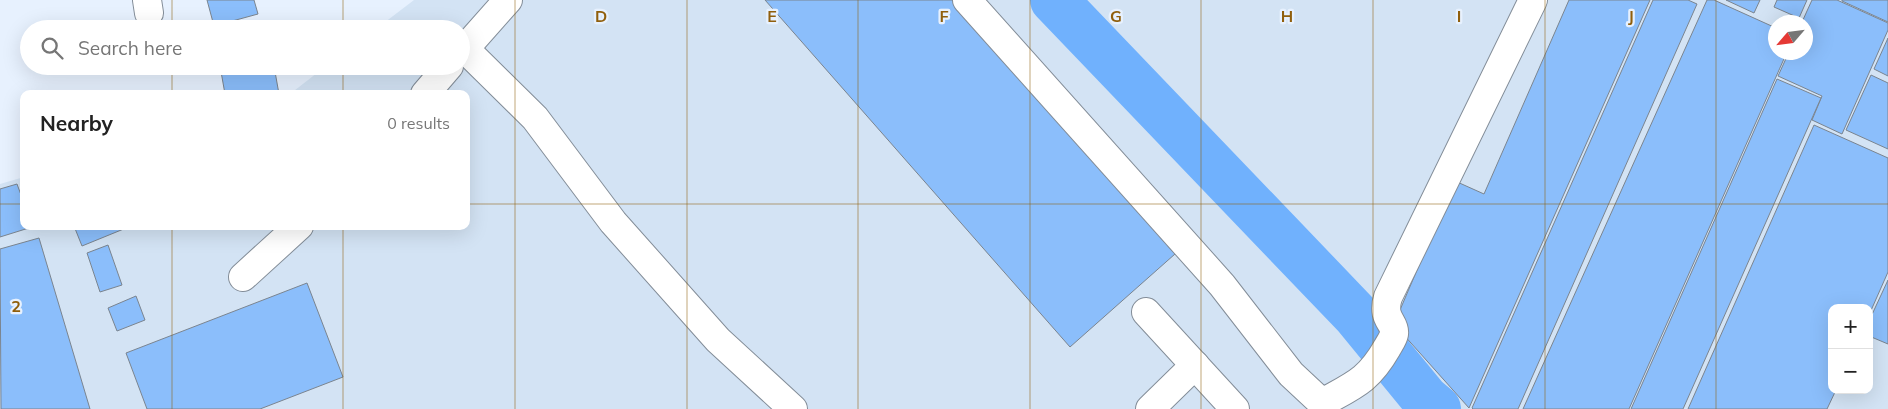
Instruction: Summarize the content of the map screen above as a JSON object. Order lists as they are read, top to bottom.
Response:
{
  "north": "bottom left",
  "page": {
    "search": "Search here",
    "heading": ["Nearby", "0 results"],
    "map_buttons": ["+", "−"]
  },
  "grid": {
    "columns": [
      "D",
      "E",
      "F",
      "G",
      "H",
      "I",
      "J"
    ],
    "rows": ["2"]
  }
}
